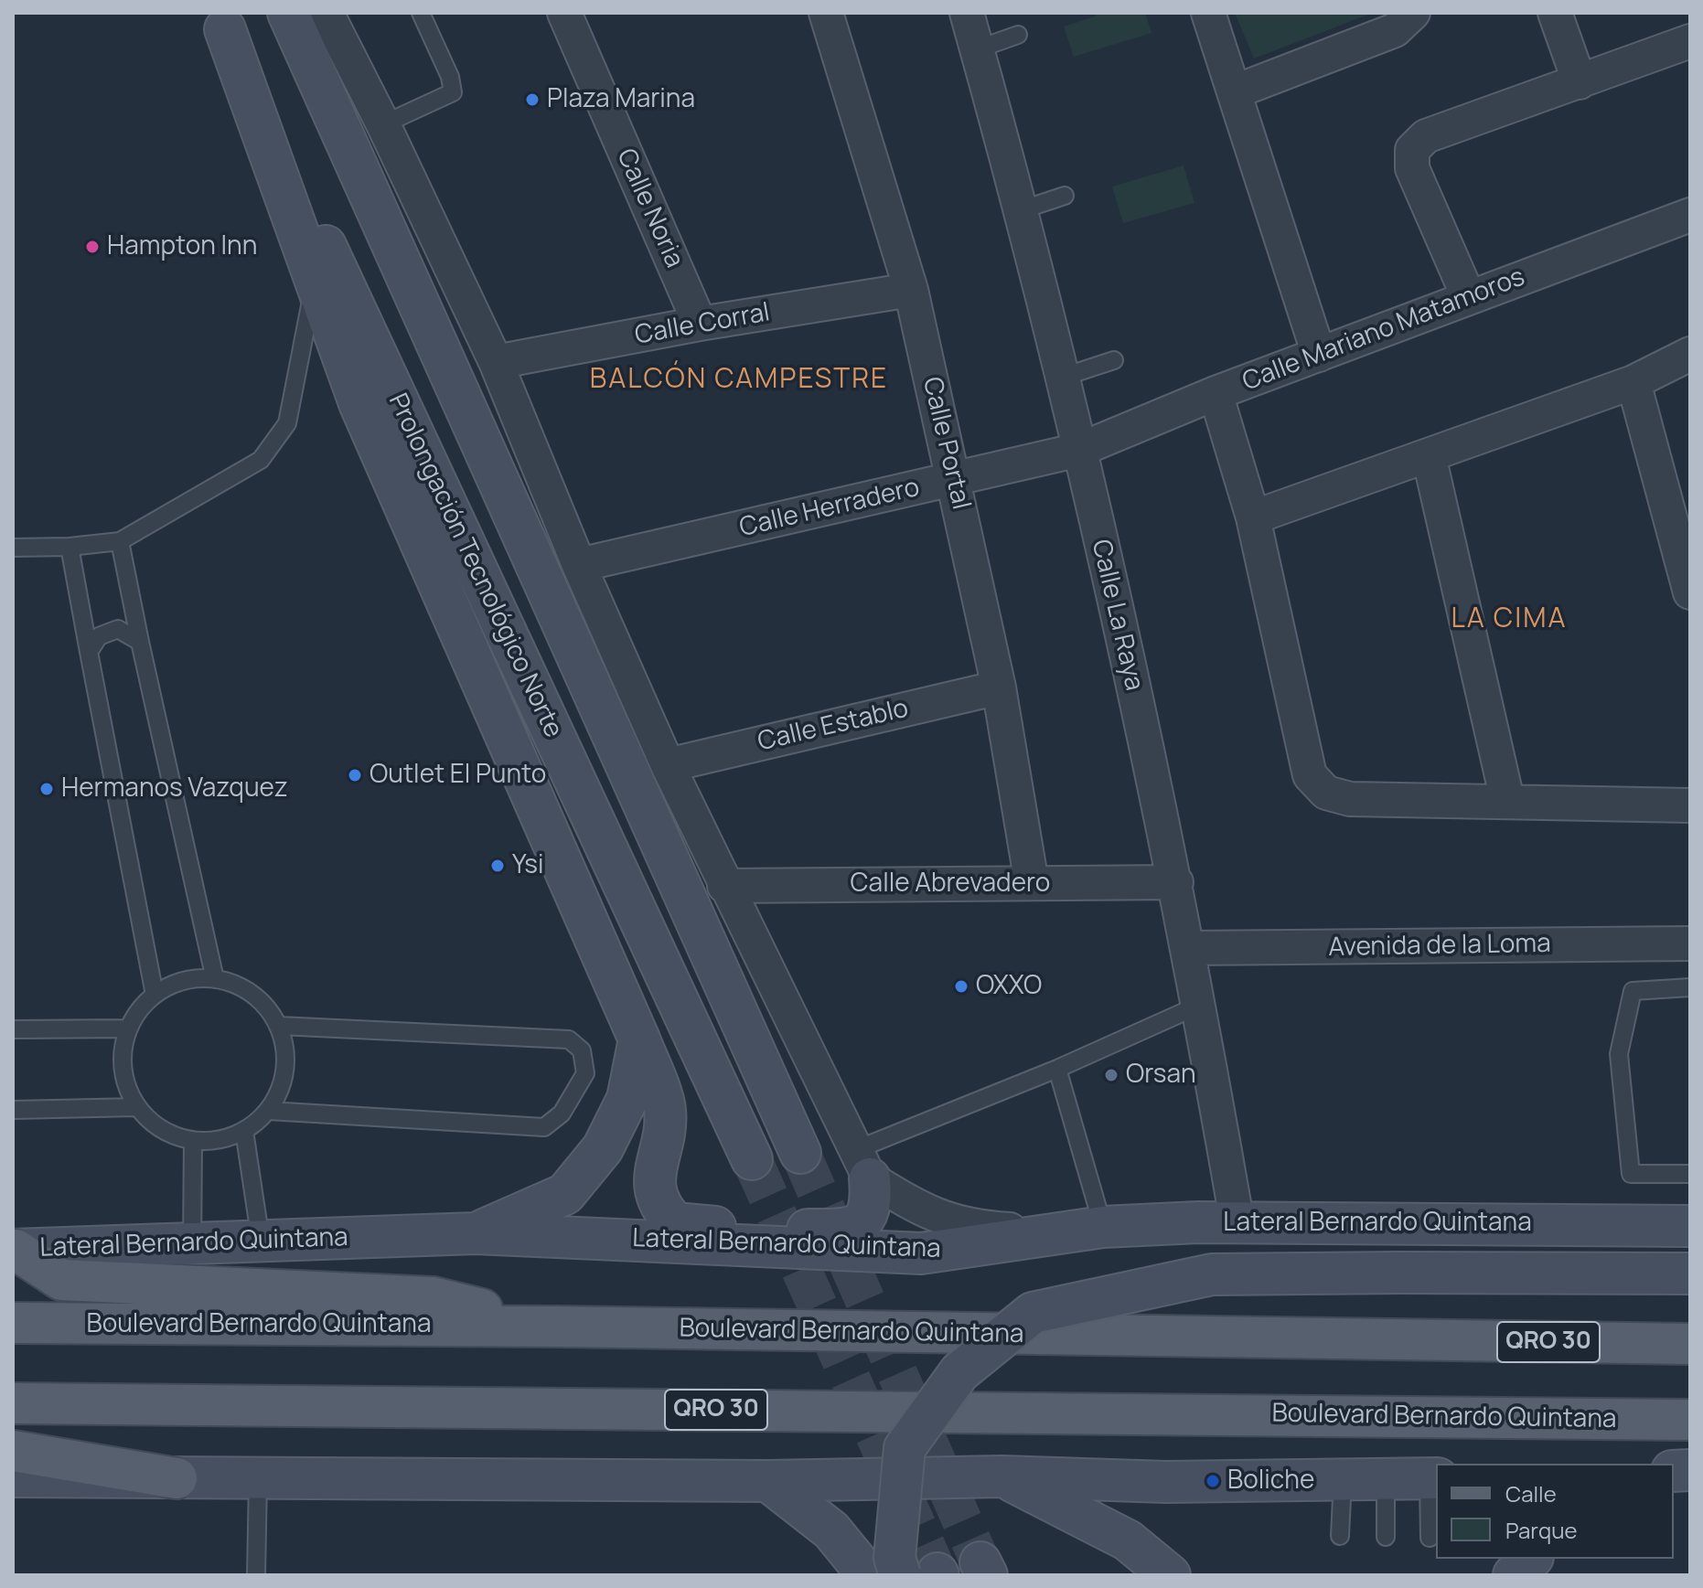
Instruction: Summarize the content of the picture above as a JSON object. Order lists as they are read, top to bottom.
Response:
{
  "streets": {
    "main road": ["Boulevard Bernardo Quintana", "QRO 30"],
    "street": [
      "Calle Noria",
      "Calle Corral",
      "Calle Mariano Matamoros",
      "Calle Portal",
      "Calle Herradero",
      "Prolongación Tecnológico Norte",
      "Calle La Raya",
      "Calle Establo",
      "Calle Abrevadero",
      "Avenida de la Loma",
      "Lateral Bernardo Quintana"
    ]
  },
  "crossings": [
    ["Calle Noria", "Calle Corral"],
    ["Calle Corral", "Calle Portal"],
    ["Calle Mariano Matamoros", "Calle Herradero"],
    ["Calle Mariano Matamoros", "Calle La Raya"],
    ["Calle Portal", "Calle Herradero"],
    ["Calle Portal", "Calle Establo"],
    ["Calle Portal", "Calle Abrevadero"],
    ["Calle Herradero", "Calle La Raya"],
    ["Calle La Raya", "Calle Abrevadero"],
    ["Calle La Raya", "Avenida de la Loma"],
    ["Calle La Raya", "Lateral Bernardo Quintana"]
  ],
  "districts": ["BALCÓN CAMPESTRE", "LA CIMA"],
  "places": [
    "Plaza Marina",
    "Hampton Inn",
    "Outlet El Punto",
    "Hermanos Vazquez",
    "Ysi",
    "OXXO",
    "Orsan",
    "Boliche"
  ],
  "legend": ["Calle", "Parque"]
}
